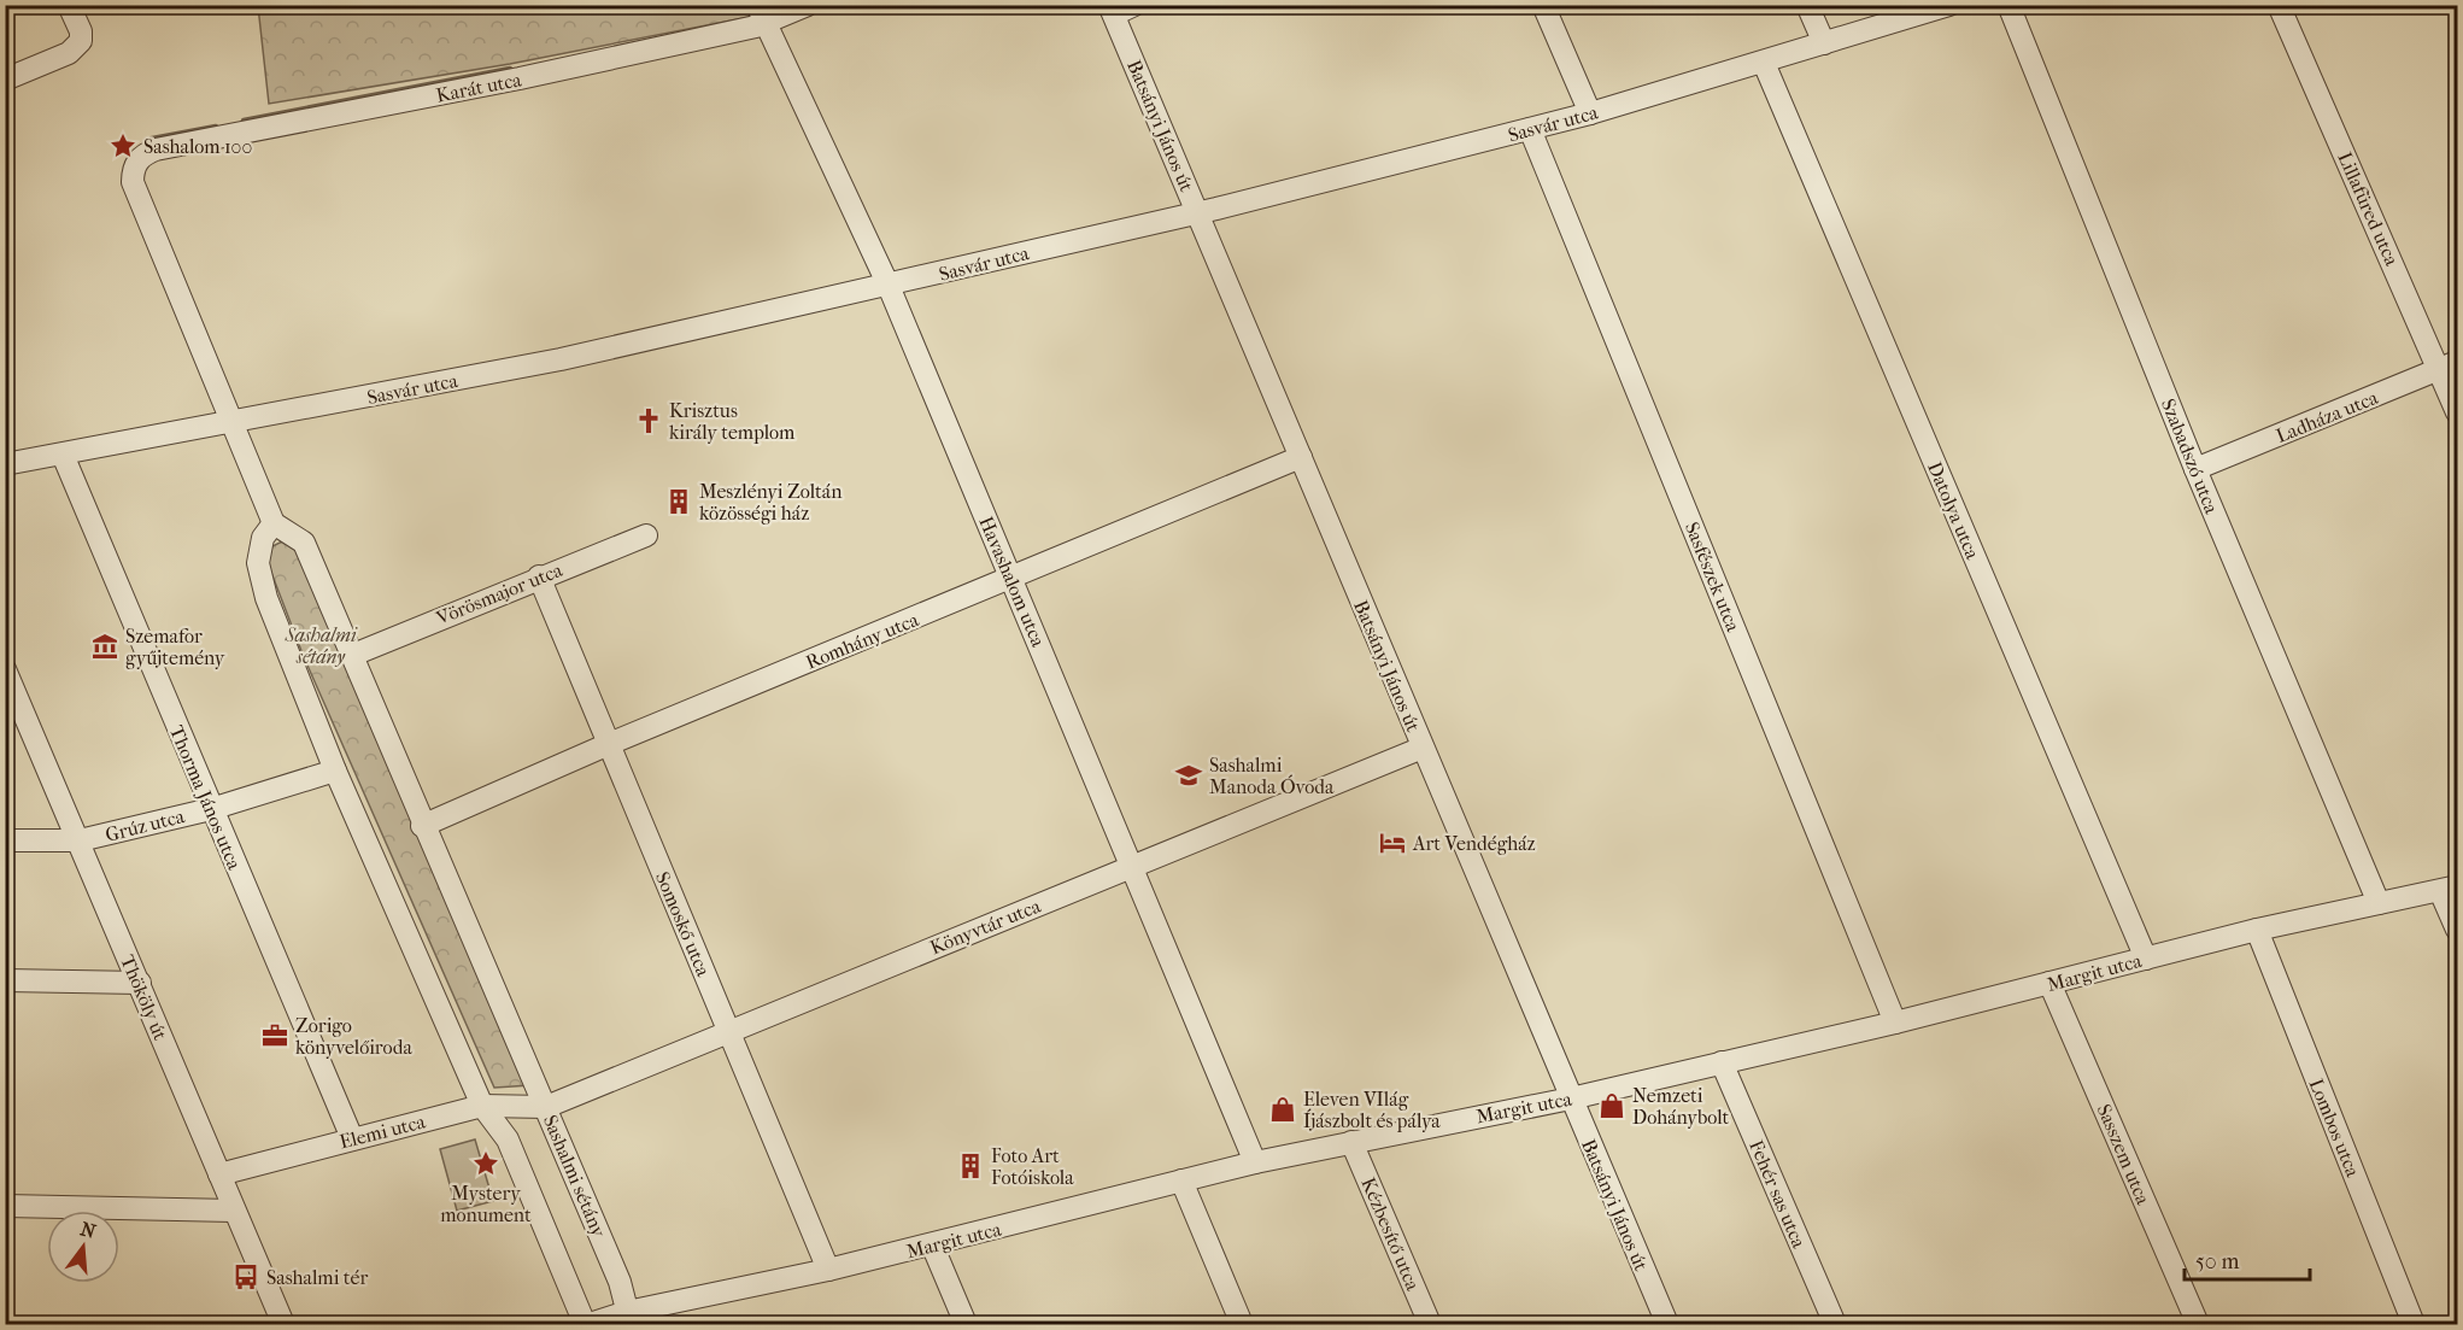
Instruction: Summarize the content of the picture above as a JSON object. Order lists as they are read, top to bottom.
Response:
{
  "streets": {
    "street": [
      "Karát utca",
      "Sasvár utca",
      "Batsányi János út",
      "Lillafüred utca",
      "Ladháza utca",
      "Szabadszó utca",
      "Datolya utca",
      "Sasfészek utca",
      "Havashalom utca",
      "Vörösmajor utca",
      "Romhány utca",
      "Thorma János utca",
      "Grúz utca",
      "Somoskő utca",
      "Könyvtár utca",
      "Margit utca",
      "Thököly út",
      "Lombos utca",
      "Elemi utca",
      "Sasszem utca",
      "Sashalmi sétány",
      "Fehér sas utca",
      "Kézbesítő utca"
    ]
  },
  "crossings": [
    ["Karát utca", "Sasvár utca"],
    ["Karát utca", "Havashalom utca"],
    ["Sasvár utca", "Batsányi János út"],
    ["Sasvár utca", "Datolya utca"],
    ["Sasvár utca", "Sasfészek utca"],
    ["Sasvár utca", "Havashalom utca"],
    ["Sasvár utca", "Thorma János utca"],
    ["Batsányi János út", "Romhány utca"],
    ["Batsányi János út", "Könyvtár utca"],
    ["Batsányi János út", "Margit utca"],
    ["Lillafüred utca", "Ladháza utca"],
    ["Ladháza utca", "Szabadszó utca"],
    ["Szabadszó utca", "Margit utca"],
    ["Datolya utca", "Margit utca"],
    ["Sasfészek utca", "Margit utca"],
    ["Havashalom utca", "Romhány utca"],
    ["Havashalom utca", "Könyvtár utca"],
    ["Havashalom utca", "Margit utca"],
    ["Vörösmajor utca", "Somoskő utca"],
    ["Vörösmajor utca", "Sashalmi sétány"],
    ["Romhány utca", "Somoskő utca"],
    ["Romhány utca", "Sashalmi sétány"],
    ["Thorma János utca", "Grúz utca"],
    ["Thorma János utca", "Elemi utca"],
    ["Grúz utca", "Thököly út"],
    ["Somoskő utca", "Könyvtár utca"],
    ["Somoskő utca", "Margit utca"],
    ["Könyvtár utca", "Elemi utca"],
    ["Könyvtár utca", "Sashalmi sétány"],
    ["Margit utca", "Lombos utca"],
    ["Margit utca", "Sasszem utca"],
    ["Margit utca", "Sashalmi sétány"],
    ["Margit utca", "Fehér sas utca"],
    ["Margit utca", "Kézbesítő utca"],
    ["Thököly út", "Elemi utca"],
    ["Elemi utca", "Sashalmi sétány"]
  ],
  "parks": ["Sashalmi sétány"],
  "places": {
    "place": ["Sashalom 100", "Mystery monument"],
    "church": ["Krisztus király templom"],
    "building": ["Meszlényi Zoltán közösségi ház", "Foto Art Fotóiskola"],
    "museum": ["Szemafor gyűjtemény"],
    "school or university": ["Sashalmi Manoda Óvoda"],
    "hotel": ["Art Vendégház"],
    "office": ["Zorigo könyvelőiroda"],
    "shop": ["Nemzeti Dohánybolt", "Eleven VIlág Íjászbolt és pálya"],
    "bus stop": ["Sashalmi tér"]
  },
  "scale_bar": "50 m",
  "north": "top"
}
